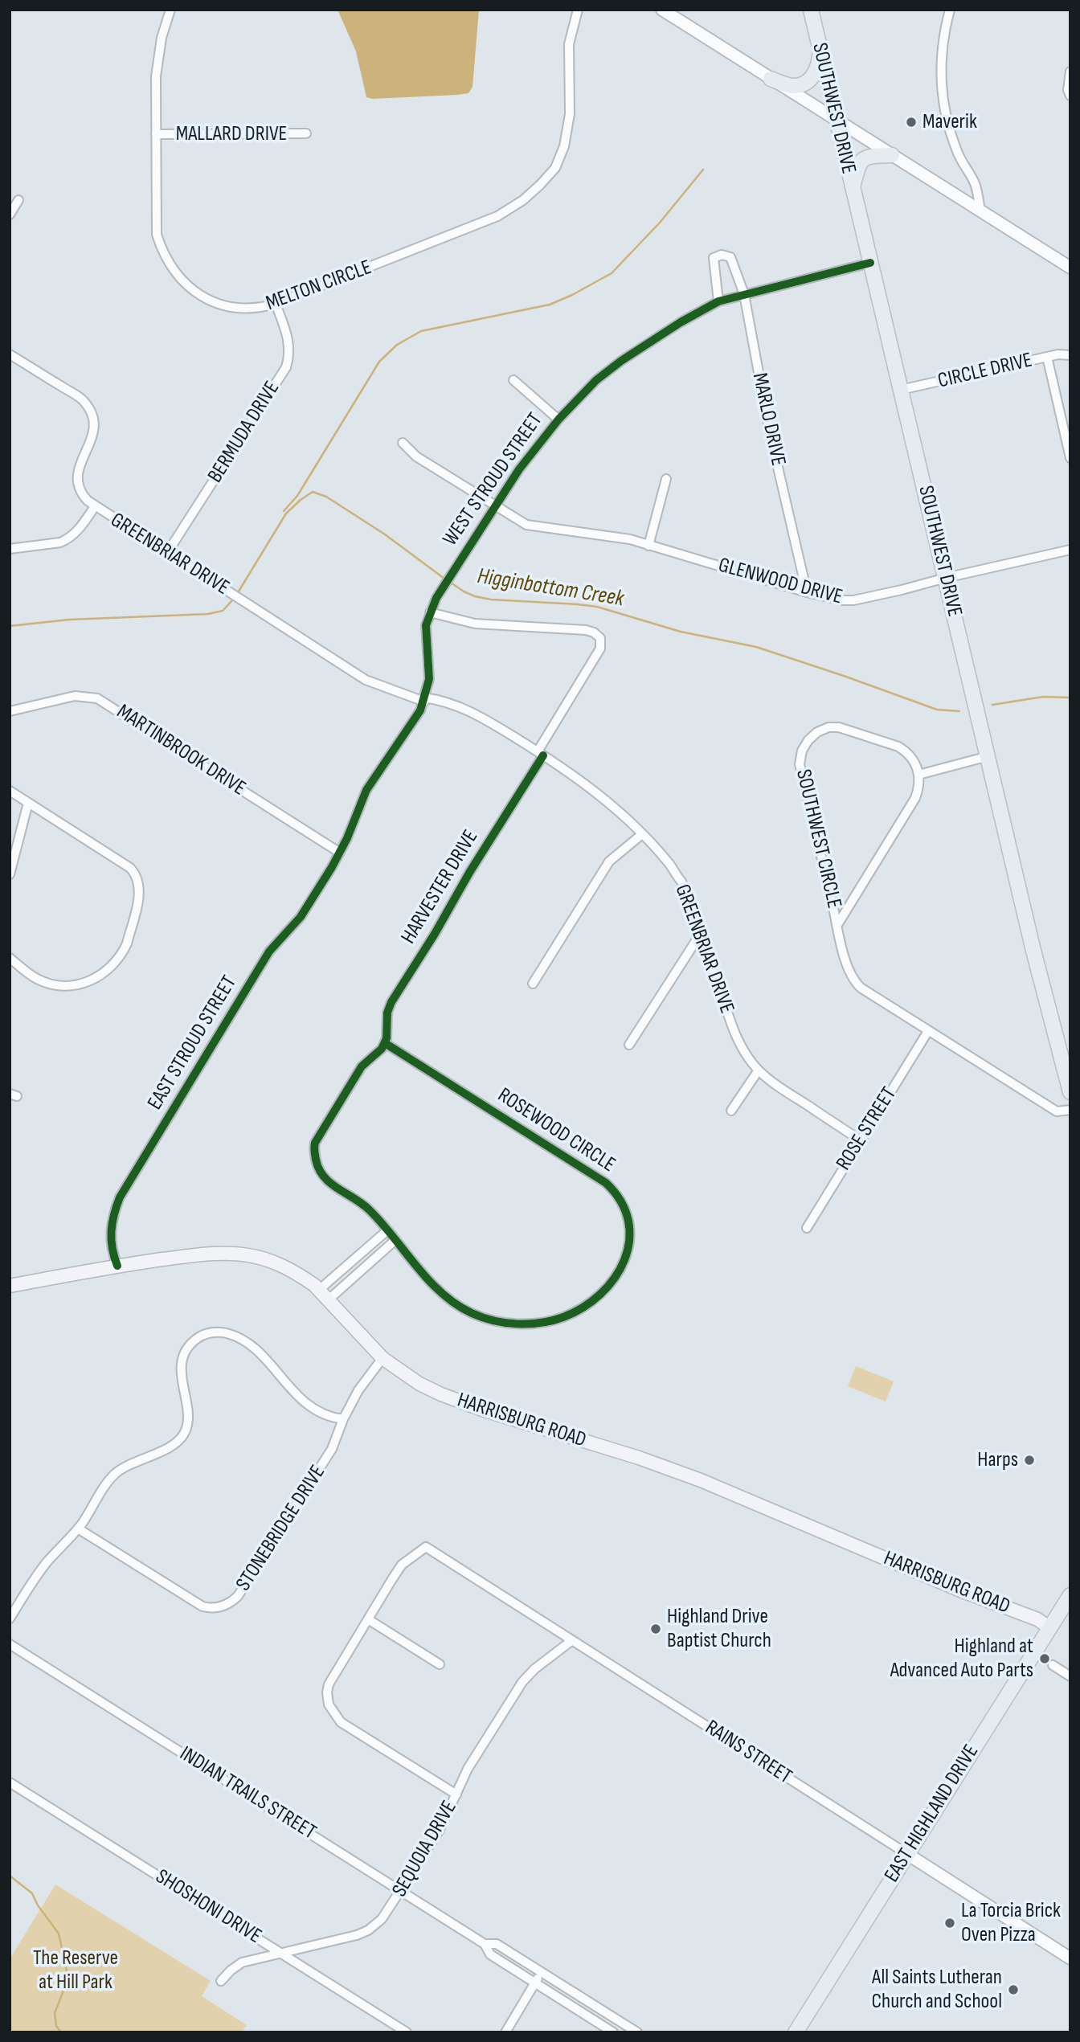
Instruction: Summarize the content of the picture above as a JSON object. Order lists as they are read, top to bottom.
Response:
{
  "streets": {
    "main road": ["SOUTHWEST DRIVE", "HARRISBURG ROAD", "EAST HIGHLAND DRIVE"],
    "street": [
      "MALLARD DRIVE",
      "MELTON CIRCLE",
      "CIRCLE DRIVE",
      "MARLO DRIVE",
      "BERMUDA DRIVE",
      "WEST STROUD STREET",
      "GREENBRIAR DRIVE",
      "GLENWOOD DRIVE",
      "MARTINBROOK DRIVE",
      "SOUTHWEST CIRCLE",
      "HARVESTER DRIVE",
      "EAST STROUD STREET",
      "ROSE STREET",
      "ROSEWOOD CIRCLE",
      "STONEBRIDGE DRIVE",
      "RAINS STREET",
      "INDIAN TRAILS STREET",
      "SEQUOIA DRIVE",
      "SHOSHONI DRIVE"
    ]
  },
  "crossings": [
    ["SOUTHWEST DRIVE", "CIRCLE DRIVE"],
    ["SOUTHWEST DRIVE", "WEST STROUD STREET"],
    ["SOUTHWEST DRIVE", "GLENWOOD DRIVE"],
    ["MALLARD DRIVE", "MELTON CIRCLE"],
    ["MELTON CIRCLE", "BERMUDA DRIVE"],
    ["MARLO DRIVE", "WEST STROUD STREET"],
    ["MARLO DRIVE", "GLENWOOD DRIVE"],
    ["BERMUDA DRIVE", "GREENBRIAR DRIVE"],
    ["WEST STROUD STREET", "GREENBRIAR DRIVE"],
    ["WEST STROUD STREET", "GLENWOOD DRIVE"],
    ["WEST STROUD STREET", "MARTINBROOK DRIVE"],
    ["WEST STROUD STREET", "HARVESTER DRIVE"],
    ["WEST STROUD STREET", "EAST STROUD STREET"],
    ["GREENBRIAR DRIVE", "HARVESTER DRIVE"],
    ["GREENBRIAR DRIVE", "ROSE STREET"],
    ["MARTINBROOK DRIVE", "EAST STROUD STREET"],
    ["SOUTHWEST CIRCLE", "ROSE STREET"],
    ["HARVESTER DRIVE", "ROSEWOOD CIRCLE"],
    ["EAST STROUD STREET", "HARRISBURG ROAD"],
    ["HARRISBURG ROAD", "STONEBRIDGE DRIVE"],
    ["HARRISBURG ROAD", "EAST HIGHLAND DRIVE"],
    ["RAINS STREET", "EAST HIGHLAND DRIVE"],
    ["RAINS STREET", "SEQUOIA DRIVE"],
    ["INDIAN TRAILS STREET", "SEQUOIA DRIVE"],
    ["SEQUOIA DRIVE", "SHOSHONI DRIVE"]
  ],
  "water": ["Higginbottom Creek"],
  "parks": ["The Reserve at Hill Park"],
  "places": [
    "Maverik",
    "Harps",
    "Highland Drive Baptist Church",
    "Highland at Advanced Auto Parts",
    "La Torcia Brick Oven Pizza",
    "All Saints Lutheran Church and School"
  ]
}
